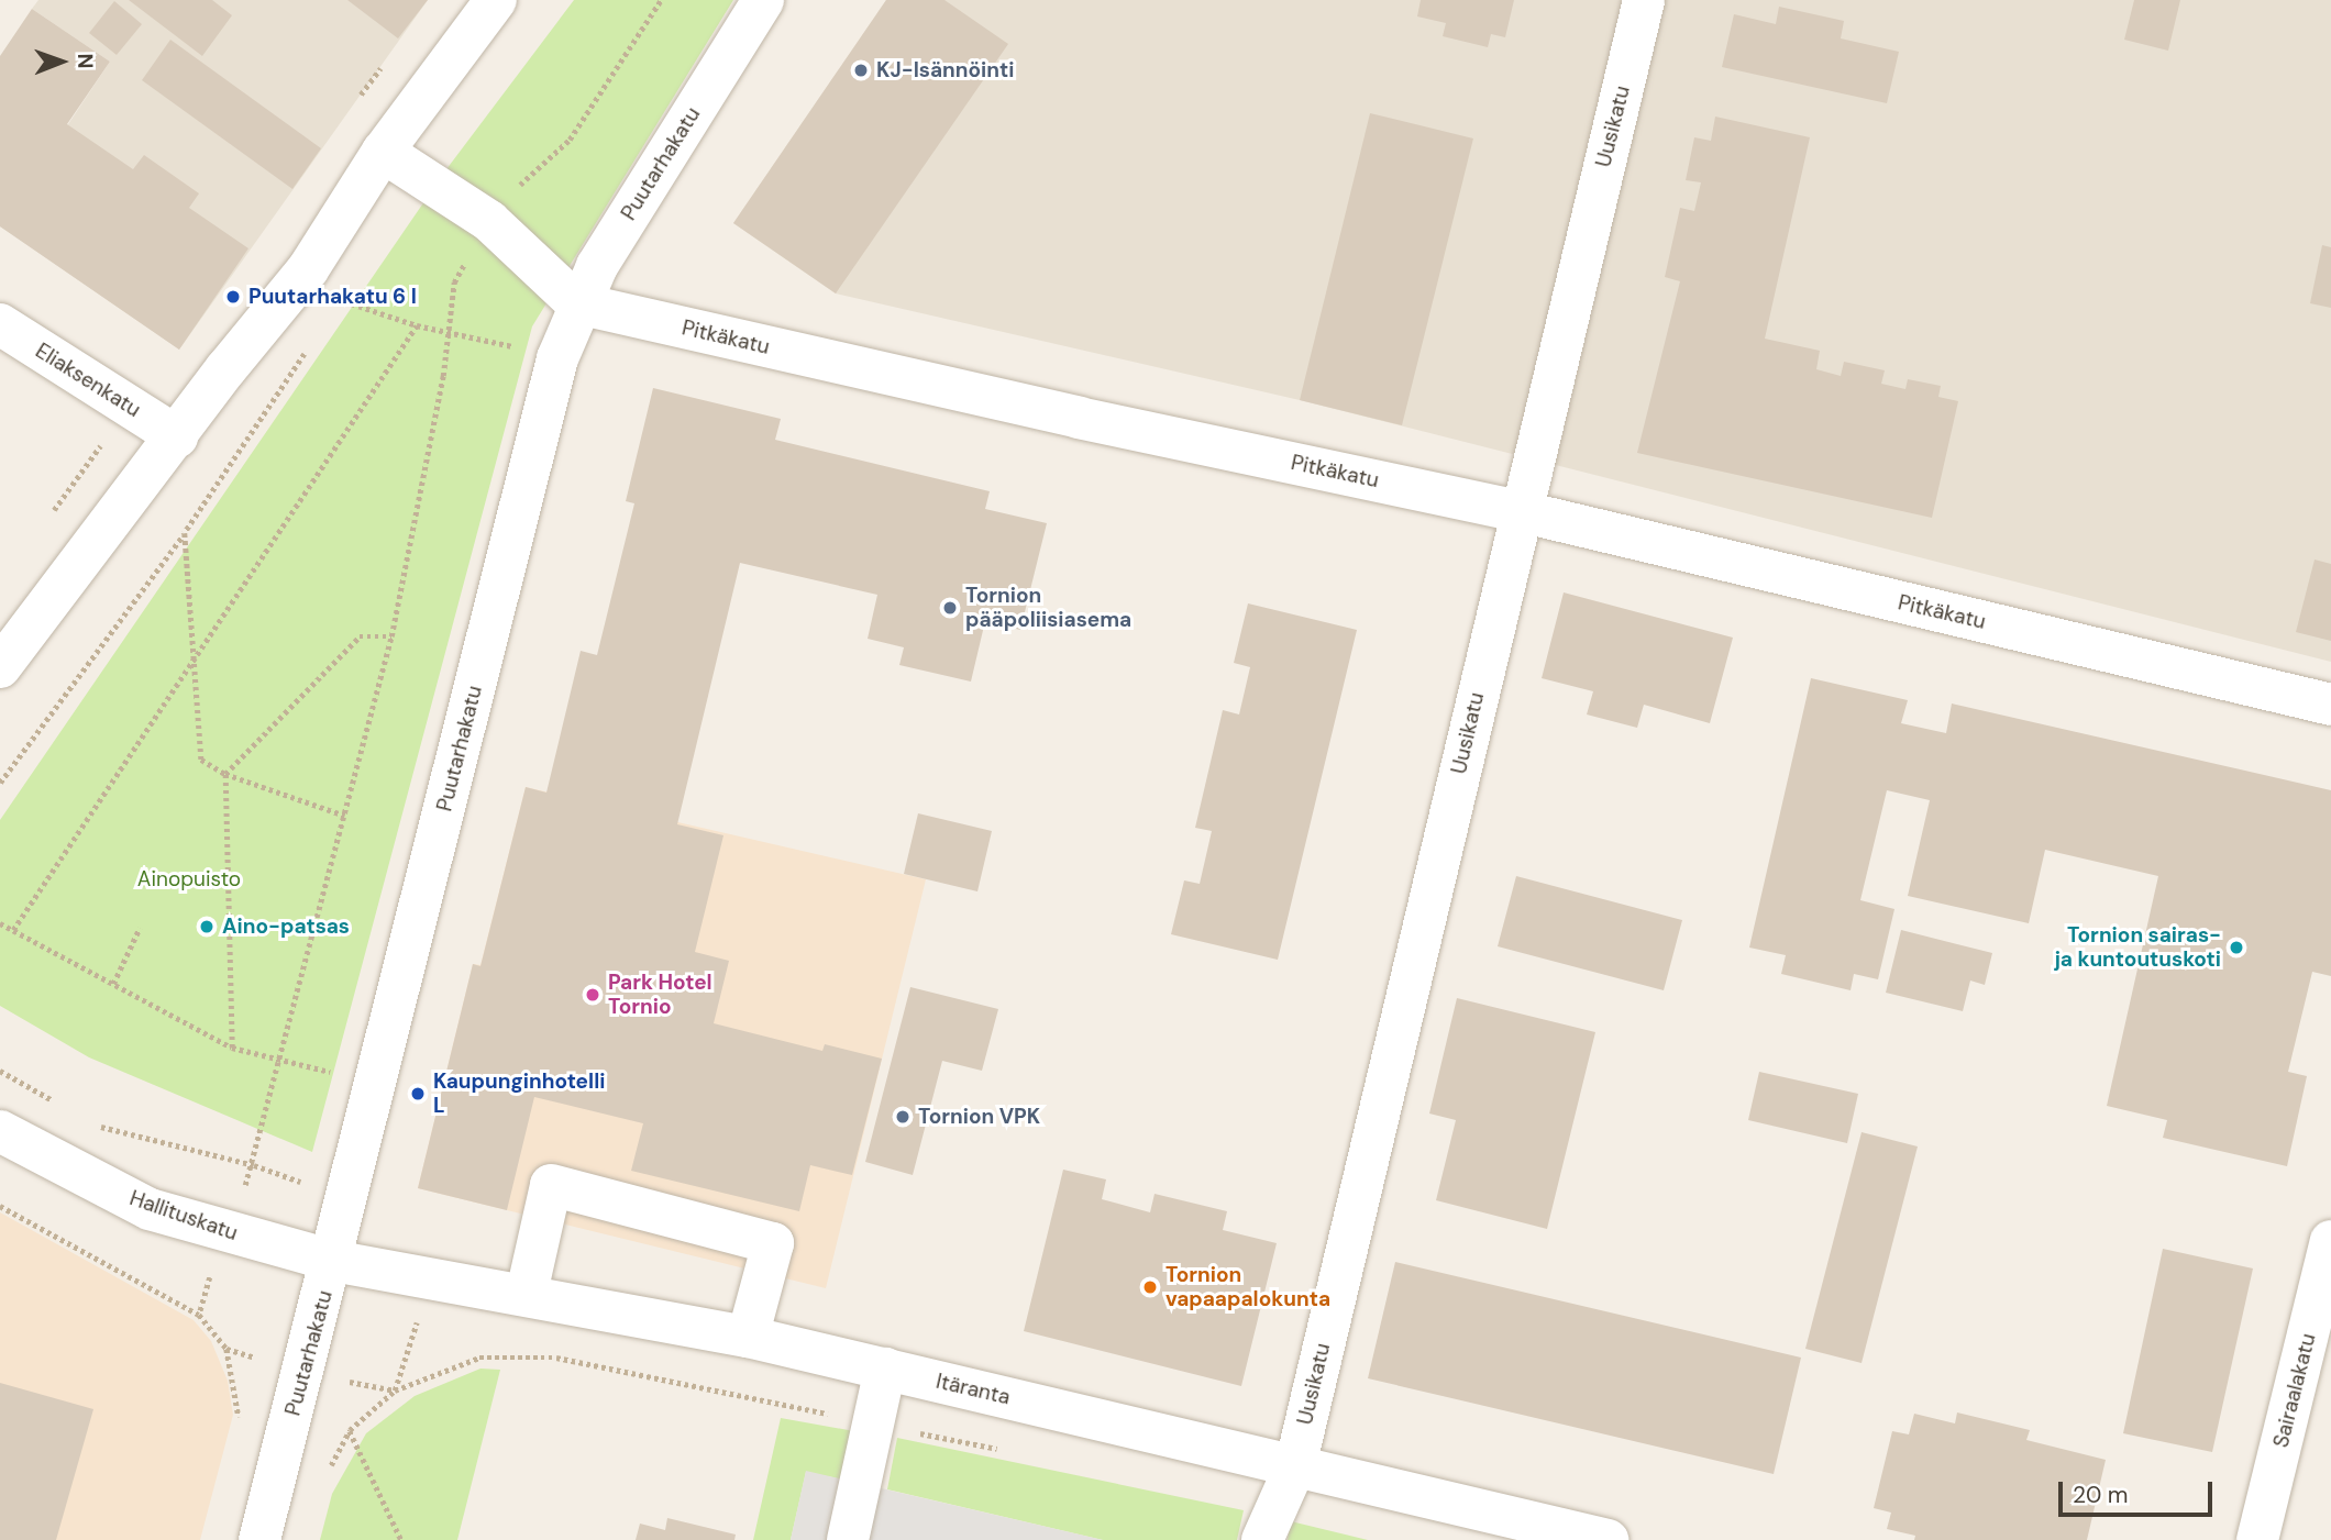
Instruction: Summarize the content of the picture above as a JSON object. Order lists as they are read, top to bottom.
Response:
{
  "streets": {
    "street": [
      "Uusikatu",
      "Puutarhakatu",
      "Pitkäkatu",
      "Eliaksenkatu",
      "Hallituskatu",
      "Itäranta",
      "Sairaalakatu"
    ]
  },
  "crossings": [
    ["Uusikatu", "Pitkäkatu"],
    ["Uusikatu", "Itäranta"],
    ["Puutarhakatu", "Pitkäkatu"],
    ["Puutarhakatu", "Hallituskatu"],
    ["Puutarhakatu", "Itäranta"],
    ["Hallituskatu", "Itäranta"]
  ],
  "parks": ["Ainopuisto"],
  "places": [
    "KJ-Isännöinti",
    "Puutarhakatu 6 I",
    "Tornion pääpoliisiasema",
    "Aino-patsas",
    "Tornion sairas- ja kuntoutuskoti",
    "Park Hotel Tornio",
    "Kaupunginhotelli L",
    "Tornion VPK",
    "Tornion vapaapalokunta"
  ],
  "scale_bar": "20 m",
  "north": "right"
}
